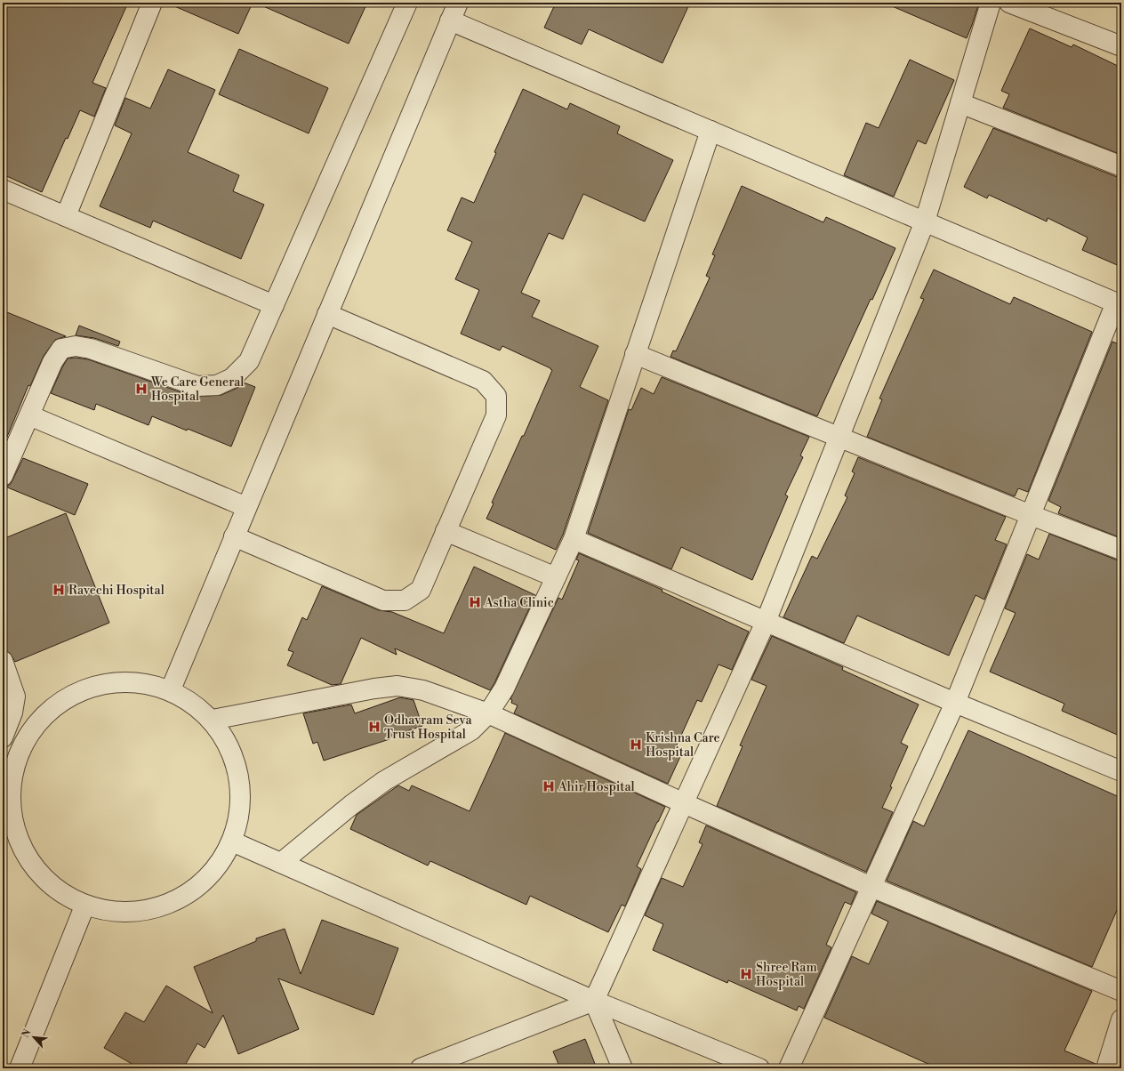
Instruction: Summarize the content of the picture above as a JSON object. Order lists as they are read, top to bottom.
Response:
{
  "places": {
    "hospital": [
      "We Care General Hospital",
      "Ravechi Hospital",
      "Astha Clinic",
      "Odhavram Seva Trust Hospital",
      "Krishna Care Hospital",
      "Ahir Hospital",
      "Shree Ram Hospital"
    ]
  },
  "north": "top left"
}
